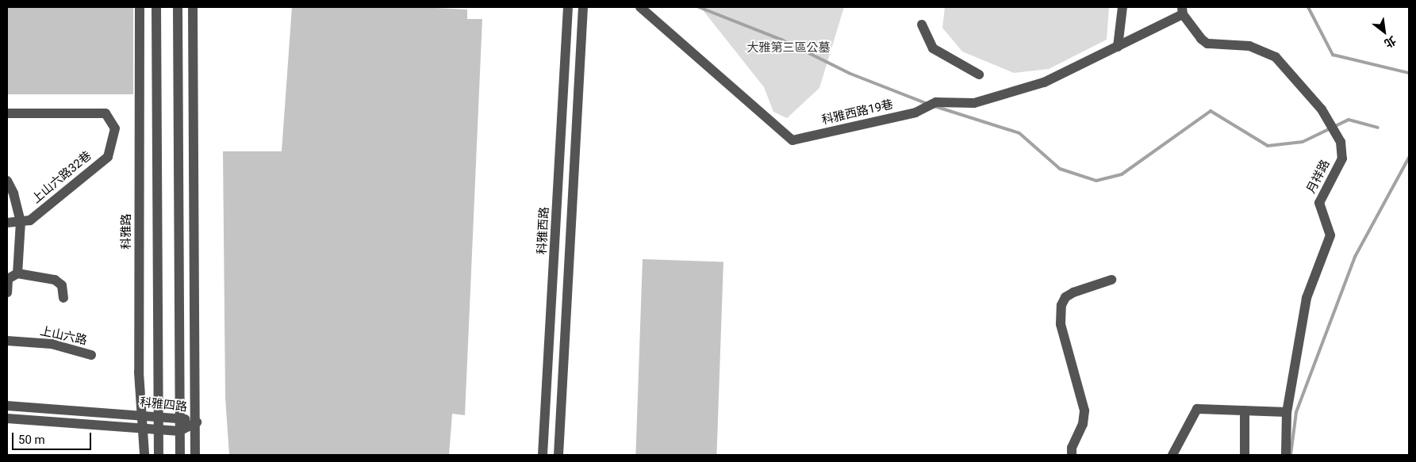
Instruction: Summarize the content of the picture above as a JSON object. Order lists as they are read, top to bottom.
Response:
{
  "streets": {
    "street": [
      "科雅西路19巷",
      "月祥路",
      "上山六路32巷",
      "科雅西路",
      "科雅路",
      "上山六路",
      "科雅四路"
    ]
  },
  "crossings": [
    ["科雅西路19巷", "月祥路"],
    ["科雅路", "科雅四路"]
  ],
  "parks": ["大雅第三區公墓"],
  "scale_bar": "50 m",
  "north": "bottom right"
}
